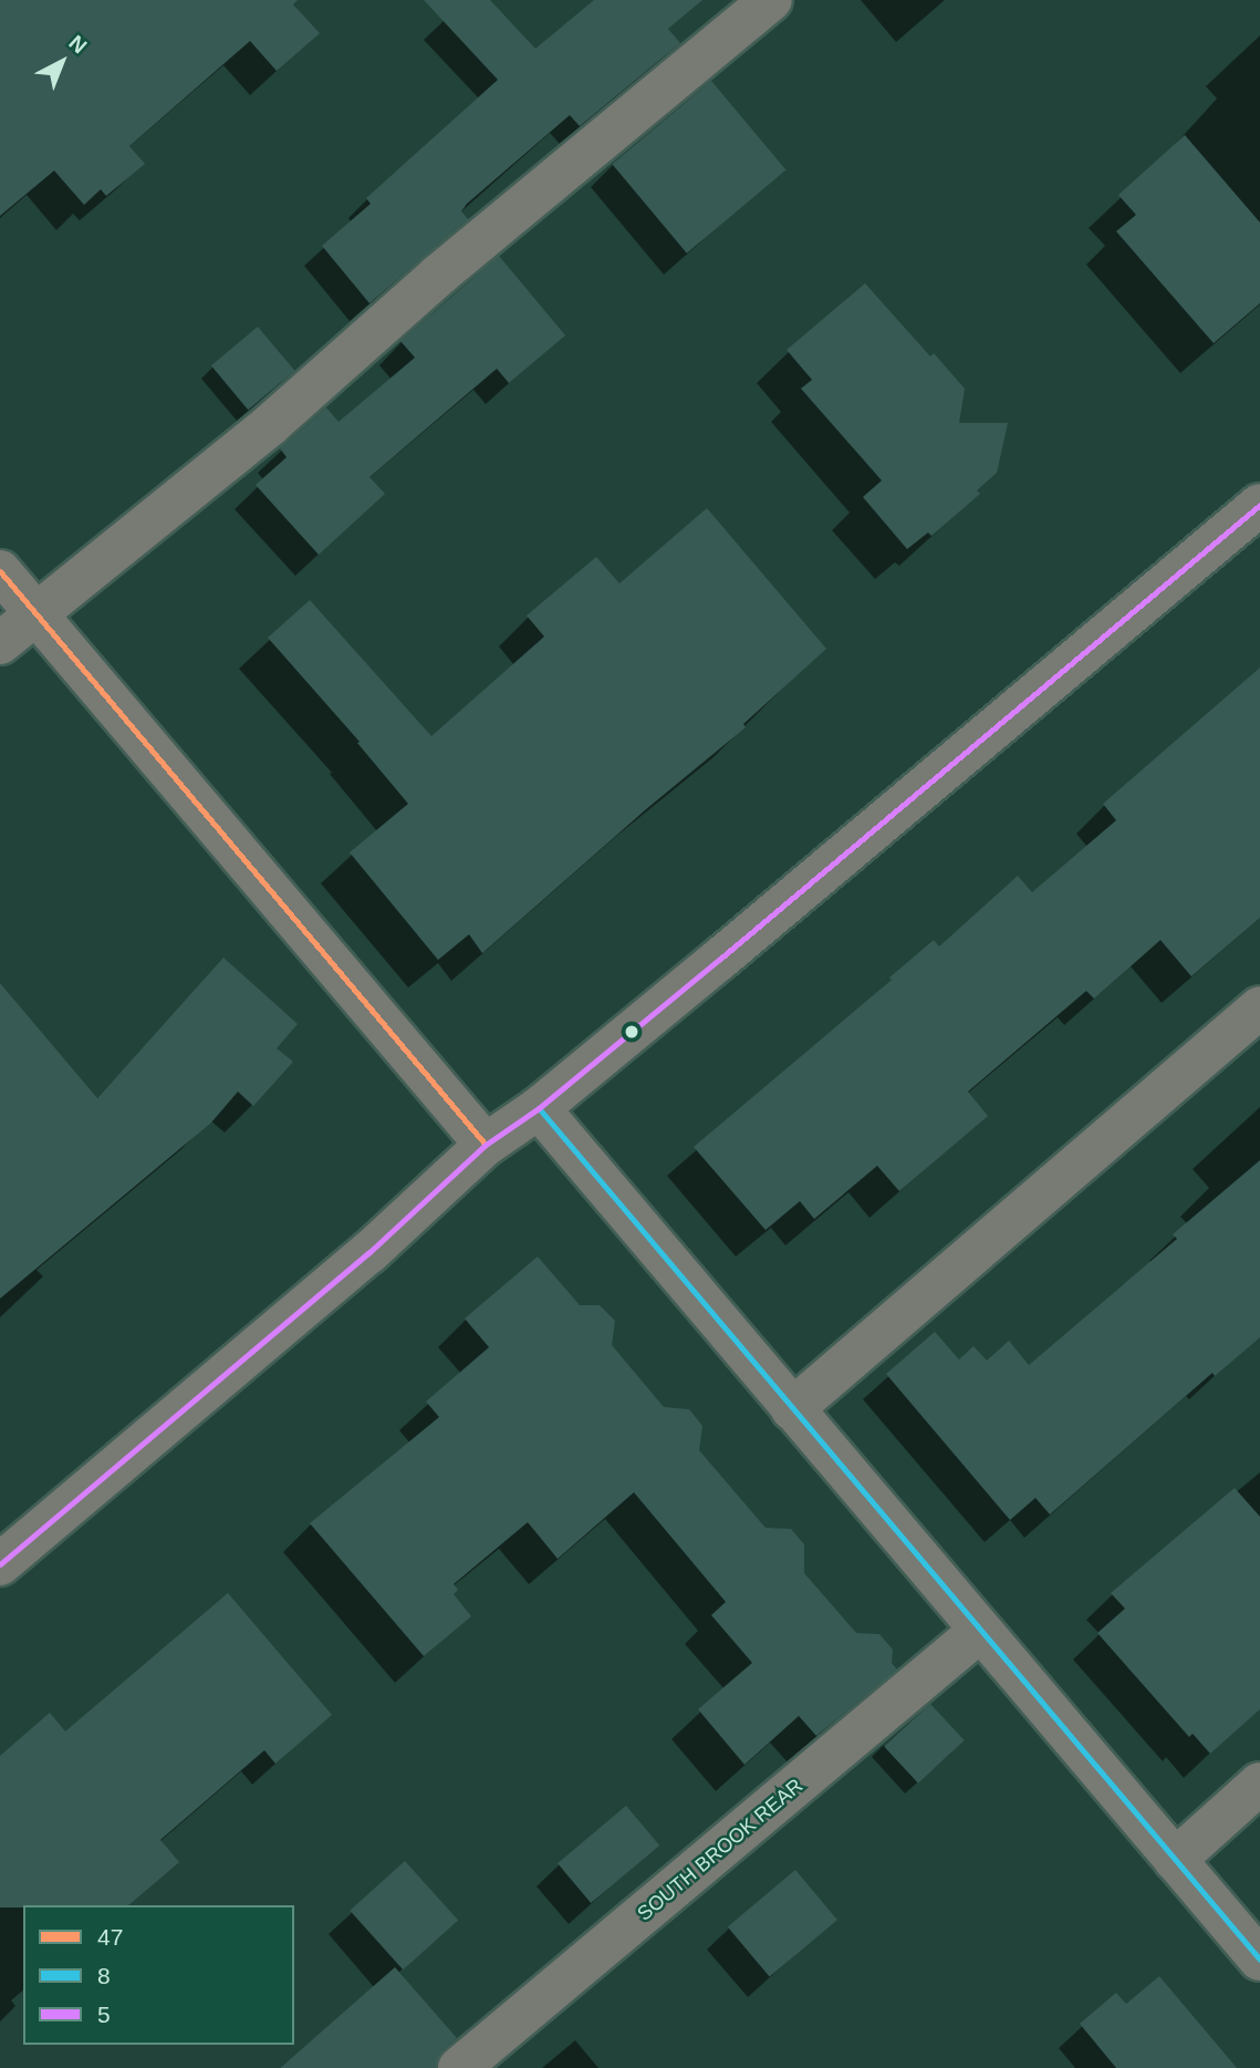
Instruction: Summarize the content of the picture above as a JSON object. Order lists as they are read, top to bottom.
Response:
{
  "streets": {
    "street": ["SOUTH BROOK REAR"]
  },
  "lines": ["transit line 5", "transit line 47", "transit line 8"],
  "legend": ["47", "8", "5"],
  "north": "top right"
}
